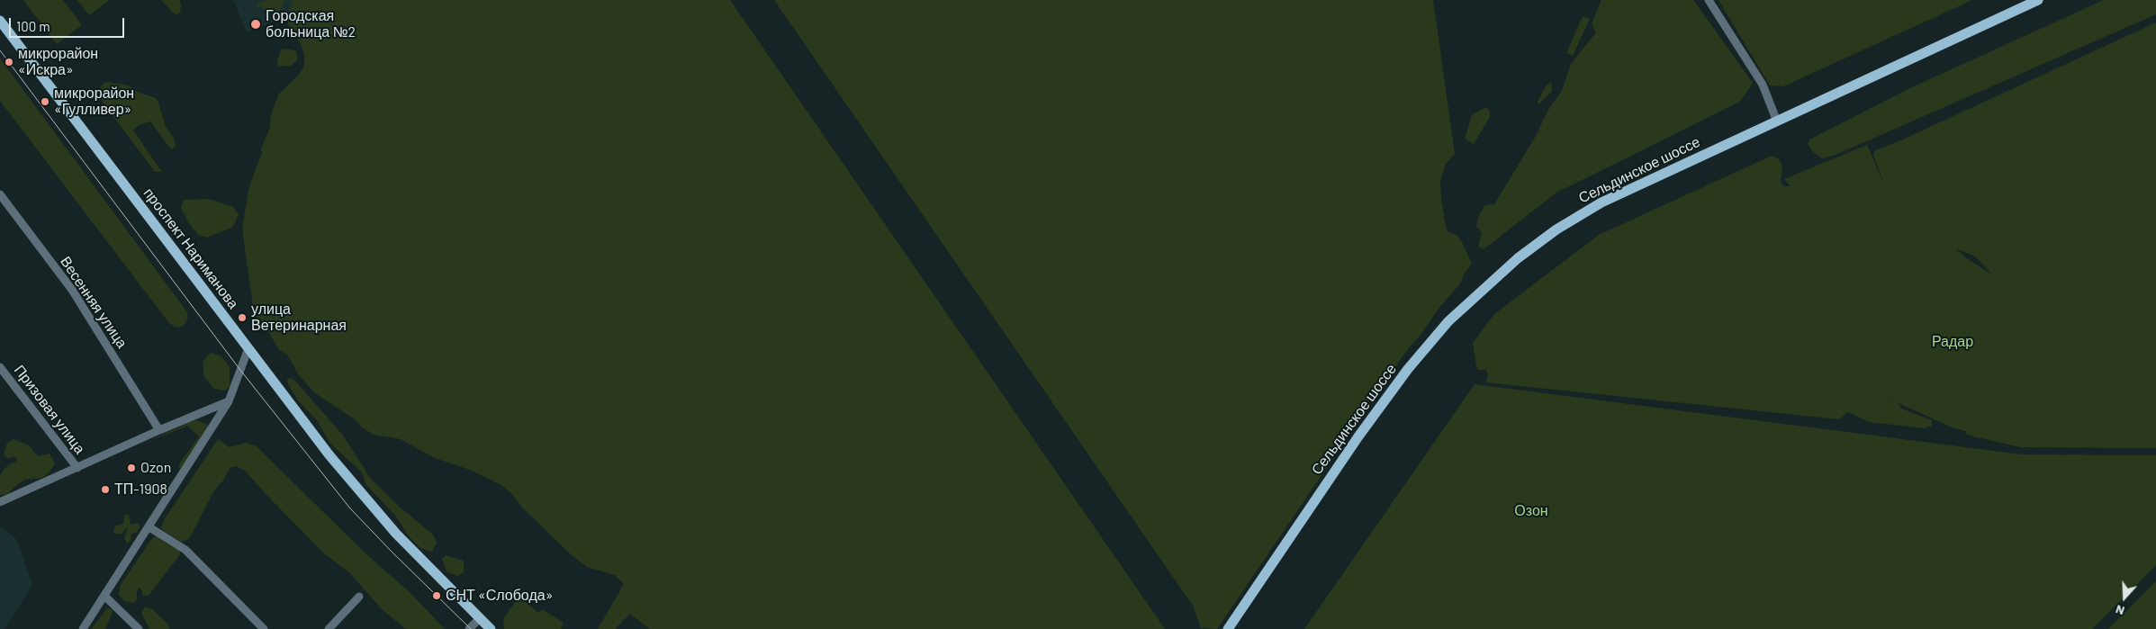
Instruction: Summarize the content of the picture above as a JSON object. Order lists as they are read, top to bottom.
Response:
{
  "streets": {
    "main road": ["Сельдинское шоссе", "проспект Нариманова"],
    "street": ["Весенняя улица", "Призовая улица"]
  },
  "parks": ["Радар", "Озон"],
  "places": [
    "Городская больница №2",
    "микрорайон «Искра»",
    "микрорайон «Гулливер»",
    "улица Ветеринарная",
    "Ozon",
    "ТП-1908",
    "СНТ «Слобода»"
  ],
  "scale_bar": "100 m",
  "north": "bottom"
}
